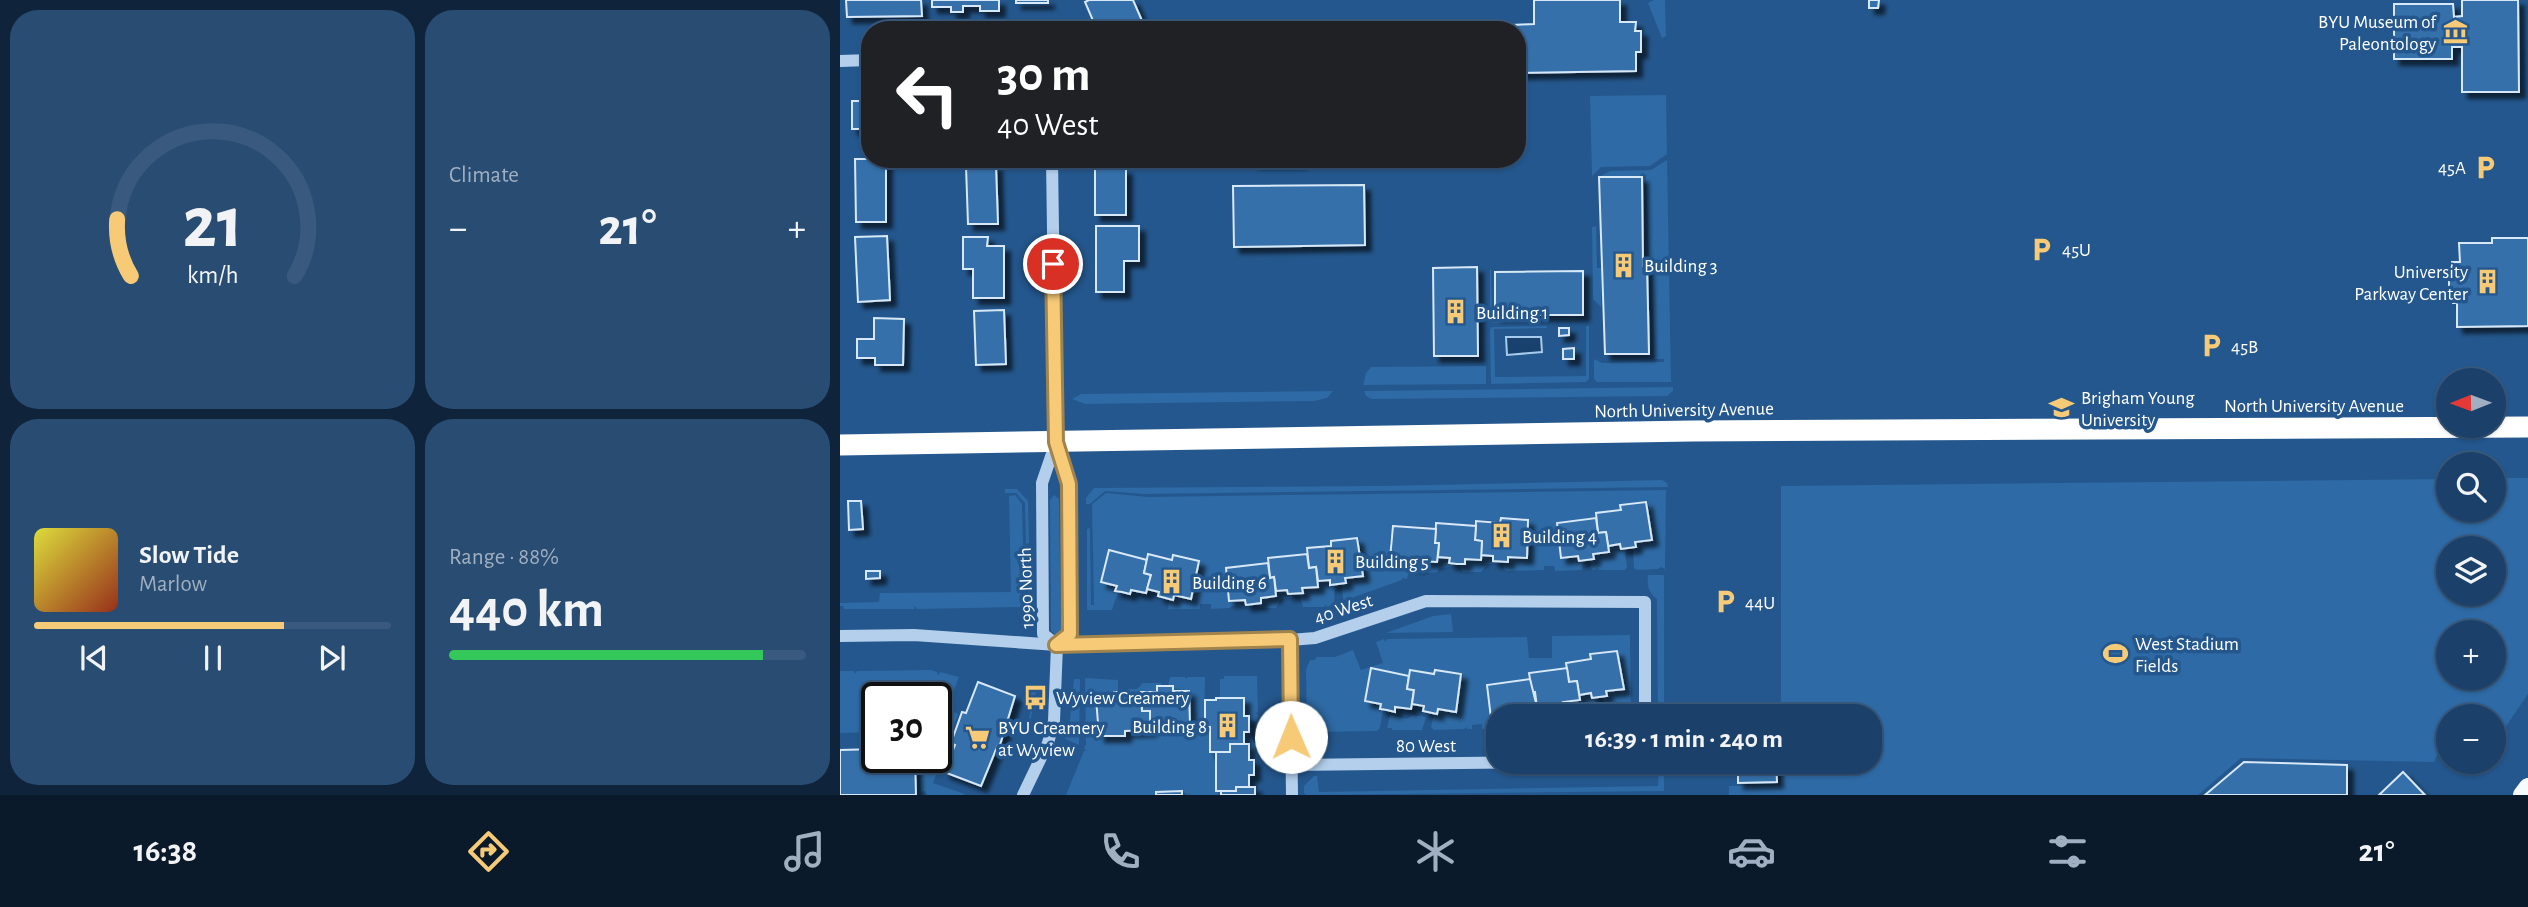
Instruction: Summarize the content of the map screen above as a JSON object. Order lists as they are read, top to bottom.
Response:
{
  "streets": {
    "highway": ["North University Avenue"],
    "street": ["1990 North", "40 West", "80 West"]
  },
  "crossings": [
    ["North University Avenue", "1990 North"],
    ["1990 North", "40 West"]
  ],
  "places": {
    "museum": ["BYU Museum of Paleontology"],
    "parking": [
      "45A",
      "45U",
      "45B",
      "44U"
    ],
    "building": [
      "Building 3",
      "University Parkway Center",
      "Building 1",
      "Building 4",
      "Building 5",
      "Building 6",
      "Building 8"
    ],
    "school or university": ["Brigham Young University"],
    "sports": ["West Stadium Fields"],
    "bus stop": ["Wyview Creamery"],
    "supermarket": ["BYU Creamery at Wyview"]
  },
  "north": "left",
  "page": {
    "tile": [
      "Climate",
      ["Range · 88%", "440 km"]
    ],
    "turn": ["30 m", "40 West"],
    "heat": ["−", "21°", "+"],
    "map_buttons": ["+", "−"],
    "song": ["Slow Tide", "Marlow"],
    "limit": "30",
    "trip": "16:39 · 1 min · 240 m",
    "tabs": ["16:38", "21°"],
    "gauge": ["21", "km/h"]
  }
}
